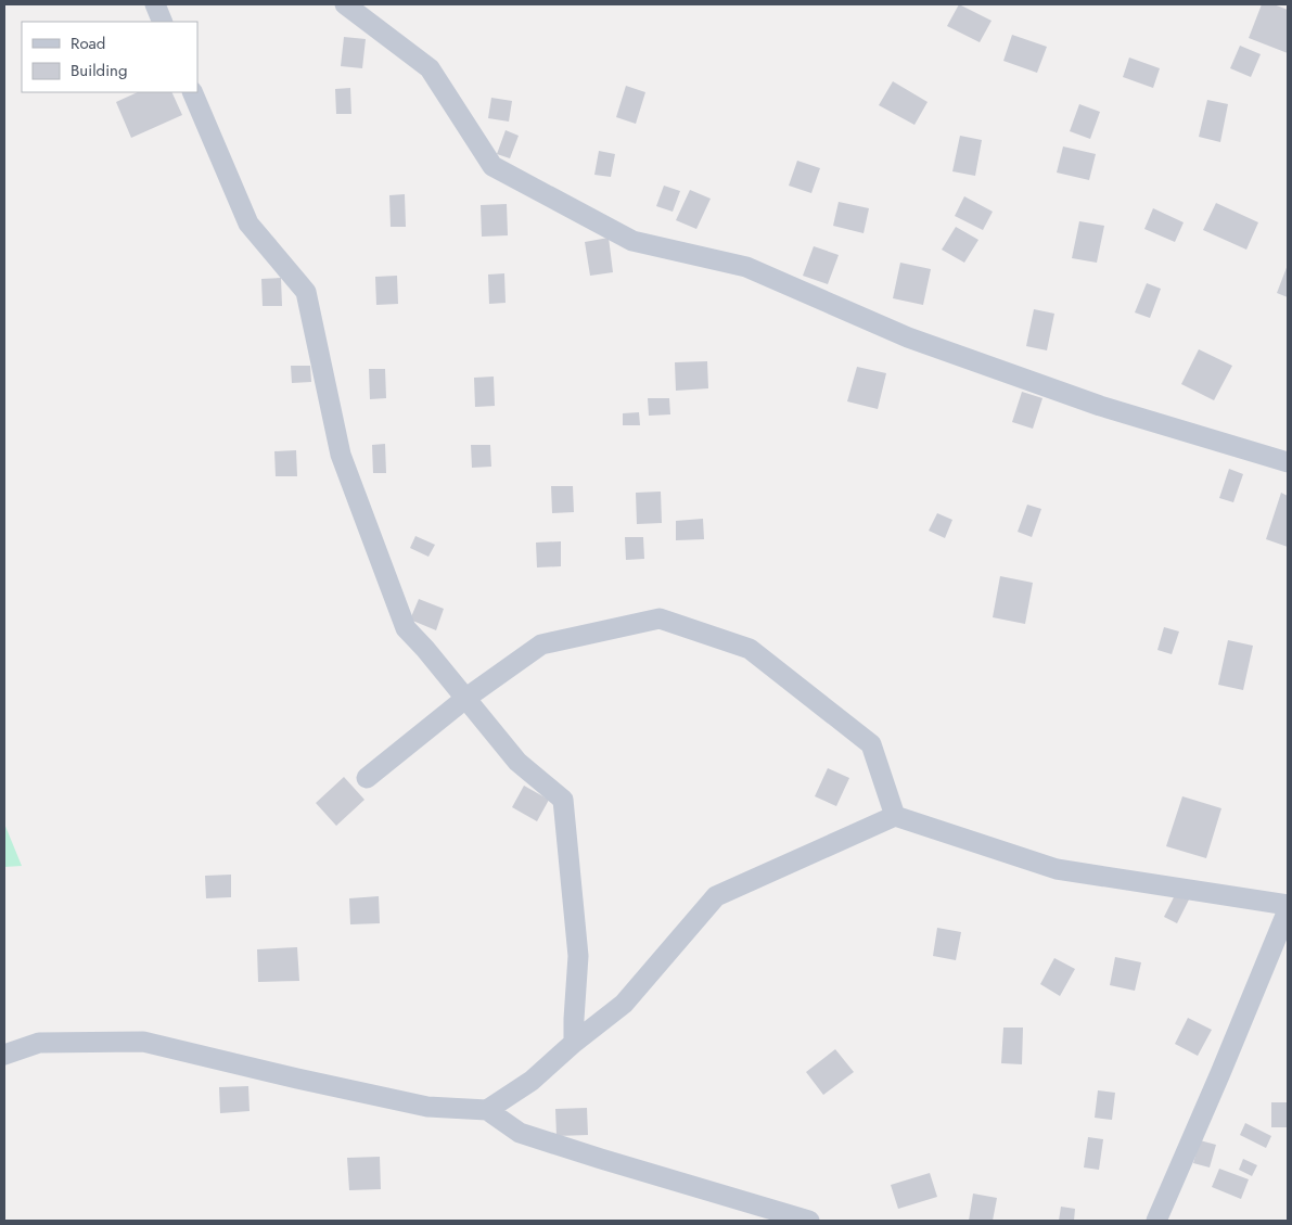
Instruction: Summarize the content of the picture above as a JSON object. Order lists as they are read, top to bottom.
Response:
{
  "legend": ["Road", "Building"]
}
